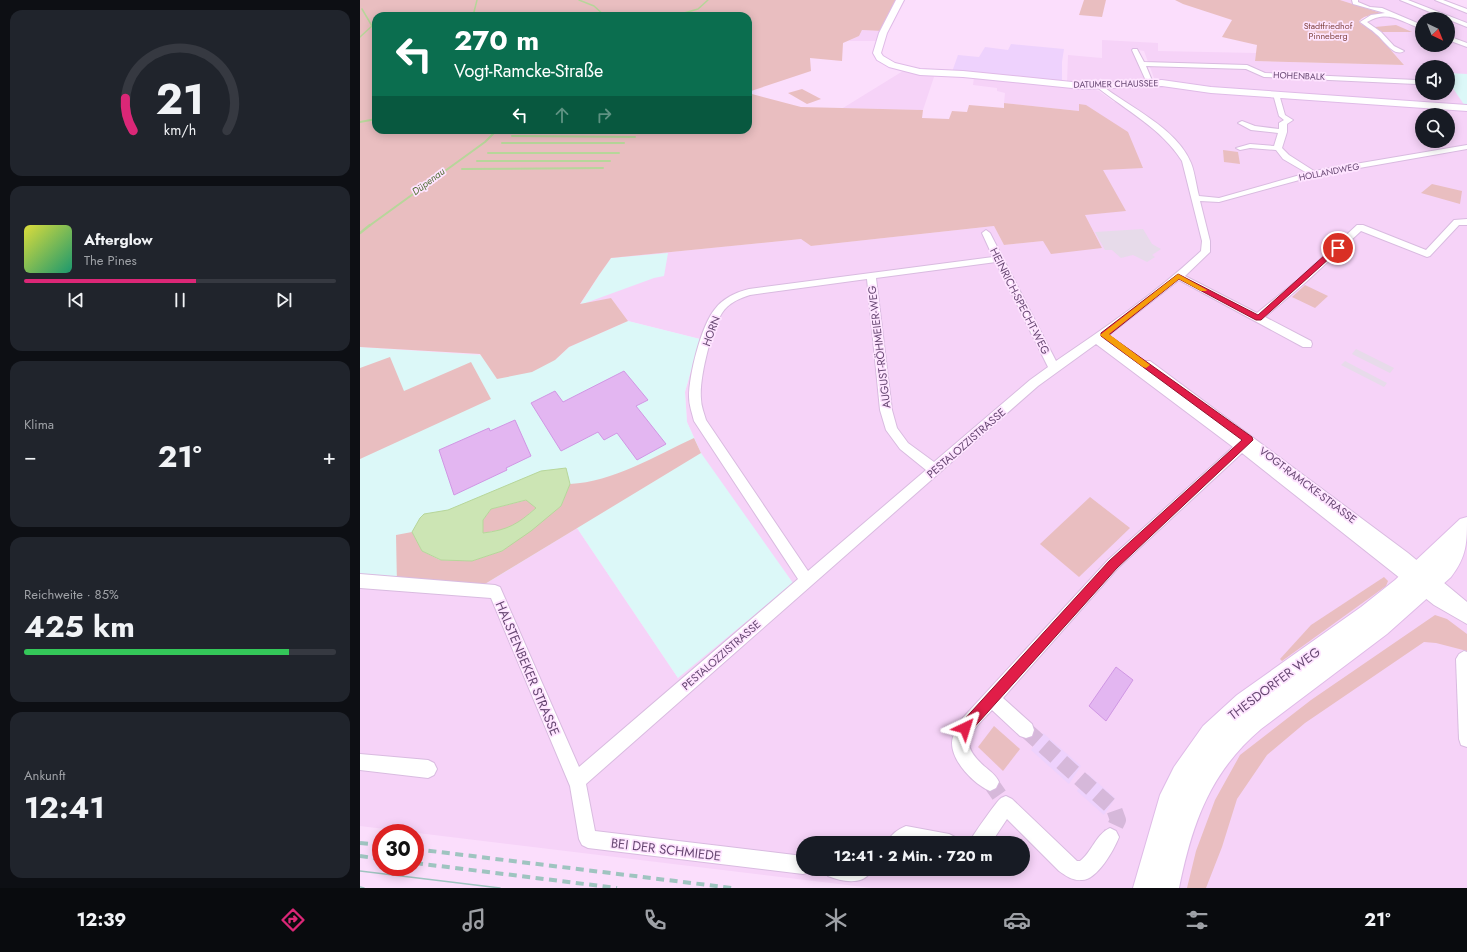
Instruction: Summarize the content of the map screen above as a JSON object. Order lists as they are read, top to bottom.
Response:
{
  "streets": {
    "street": [
      "HOHENBALK",
      "DATUMER CHAUSSEE",
      "HOLLANDWEG",
      "HEINRICH-SPECHT-WEG",
      "HORN",
      "AUGUST-RÖHMEIER-WEG",
      "PESTALOZZISTRASSE",
      "VOGT-RAMCKE-STRASSE",
      "HALSTENBEKER STRASSE",
      "THESDORFER WEG",
      "BEI DER SCHMIEDE"
    ]
  },
  "crossings": [
    ["DATUMER CHAUSSEE", "PESTALOZZISTRASSE"],
    ["HOLLANDWEG", "PESTALOZZISTRASSE"],
    ["HEINRICH-SPECHT-WEG", "HORN"],
    ["HEINRICH-SPECHT-WEG", "PESTALOZZISTRASSE"],
    ["HORN", "AUGUST-RÖHMEIER-WEG"],
    ["HORN", "PESTALOZZISTRASSE"],
    ["AUGUST-RÖHMEIER-WEG", "PESTALOZZISTRASSE"],
    ["PESTALOZZISTRASSE", "VOGT-RAMCKE-STRASSE"],
    ["PESTALOZZISTRASSE", "HALSTENBEKER STRASSE"],
    ["PESTALOZZISTRASSE", "BEI DER SCHMIEDE"],
    ["VOGT-RAMCKE-STRASSE", "THESDORFER WEG"],
    ["HALSTENBEKER STRASSE", "BEI DER SCHMIEDE"]
  ],
  "water": ["Düpenau"],
  "parks": ["Stadtfriedhof Pinneberg"],
  "north": "bottom right",
  "page": {
    "turn": ["270 m", "Vogt-Ramcke-Straße"],
    "song": ["Afterglow", "The Pines"],
    "tile": [
      "Klima",
      ["Reichweite · 85%", "425 km"],
      ["Ankunft", "12:41"]
    ],
    "heat": ["−", "21°", "+"],
    "limit": "30",
    "trip": "12:41 · 2 Min. · 720 m",
    "tabs": ["12:39", "21°"],
    "gauge": ["21", "km/h"]
  }
}
